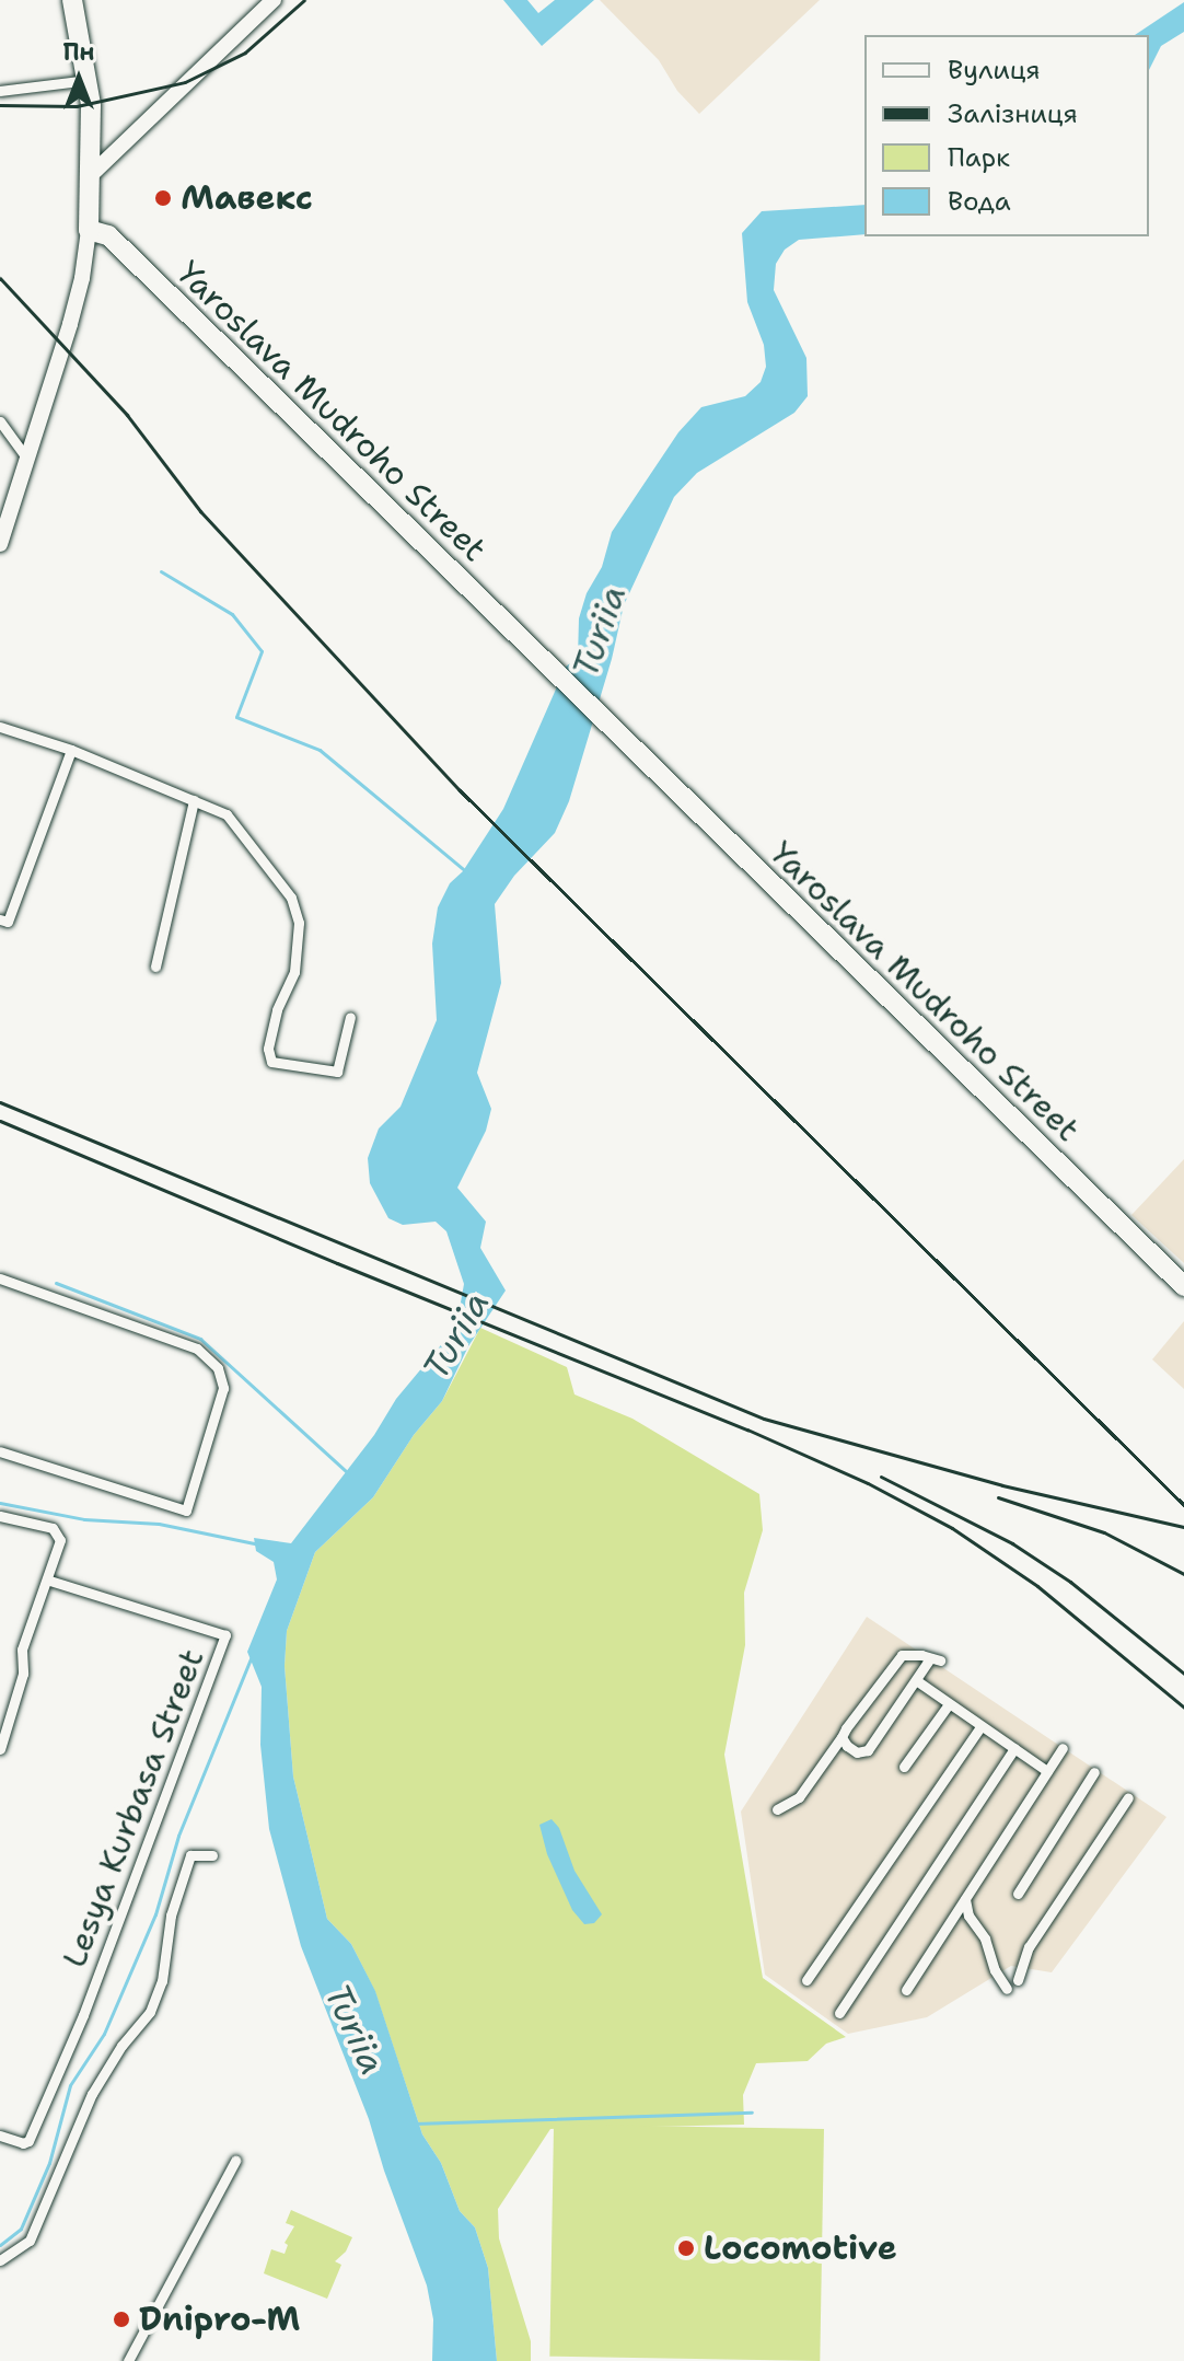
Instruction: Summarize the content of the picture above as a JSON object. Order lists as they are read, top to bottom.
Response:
{
  "streets": {
    "highway": ["Yaroslava Mudroho Street"],
    "street": ["Lesya Kurbasa Street"]
  },
  "water": ["Turiia"],
  "places": ["Мавекс", "Locomotive", "Dnipro-M"],
  "legend": [
    "Вулиця",
    "Залізниця",
    "Парк",
    "Вода"
  ],
  "north": "top"
}
